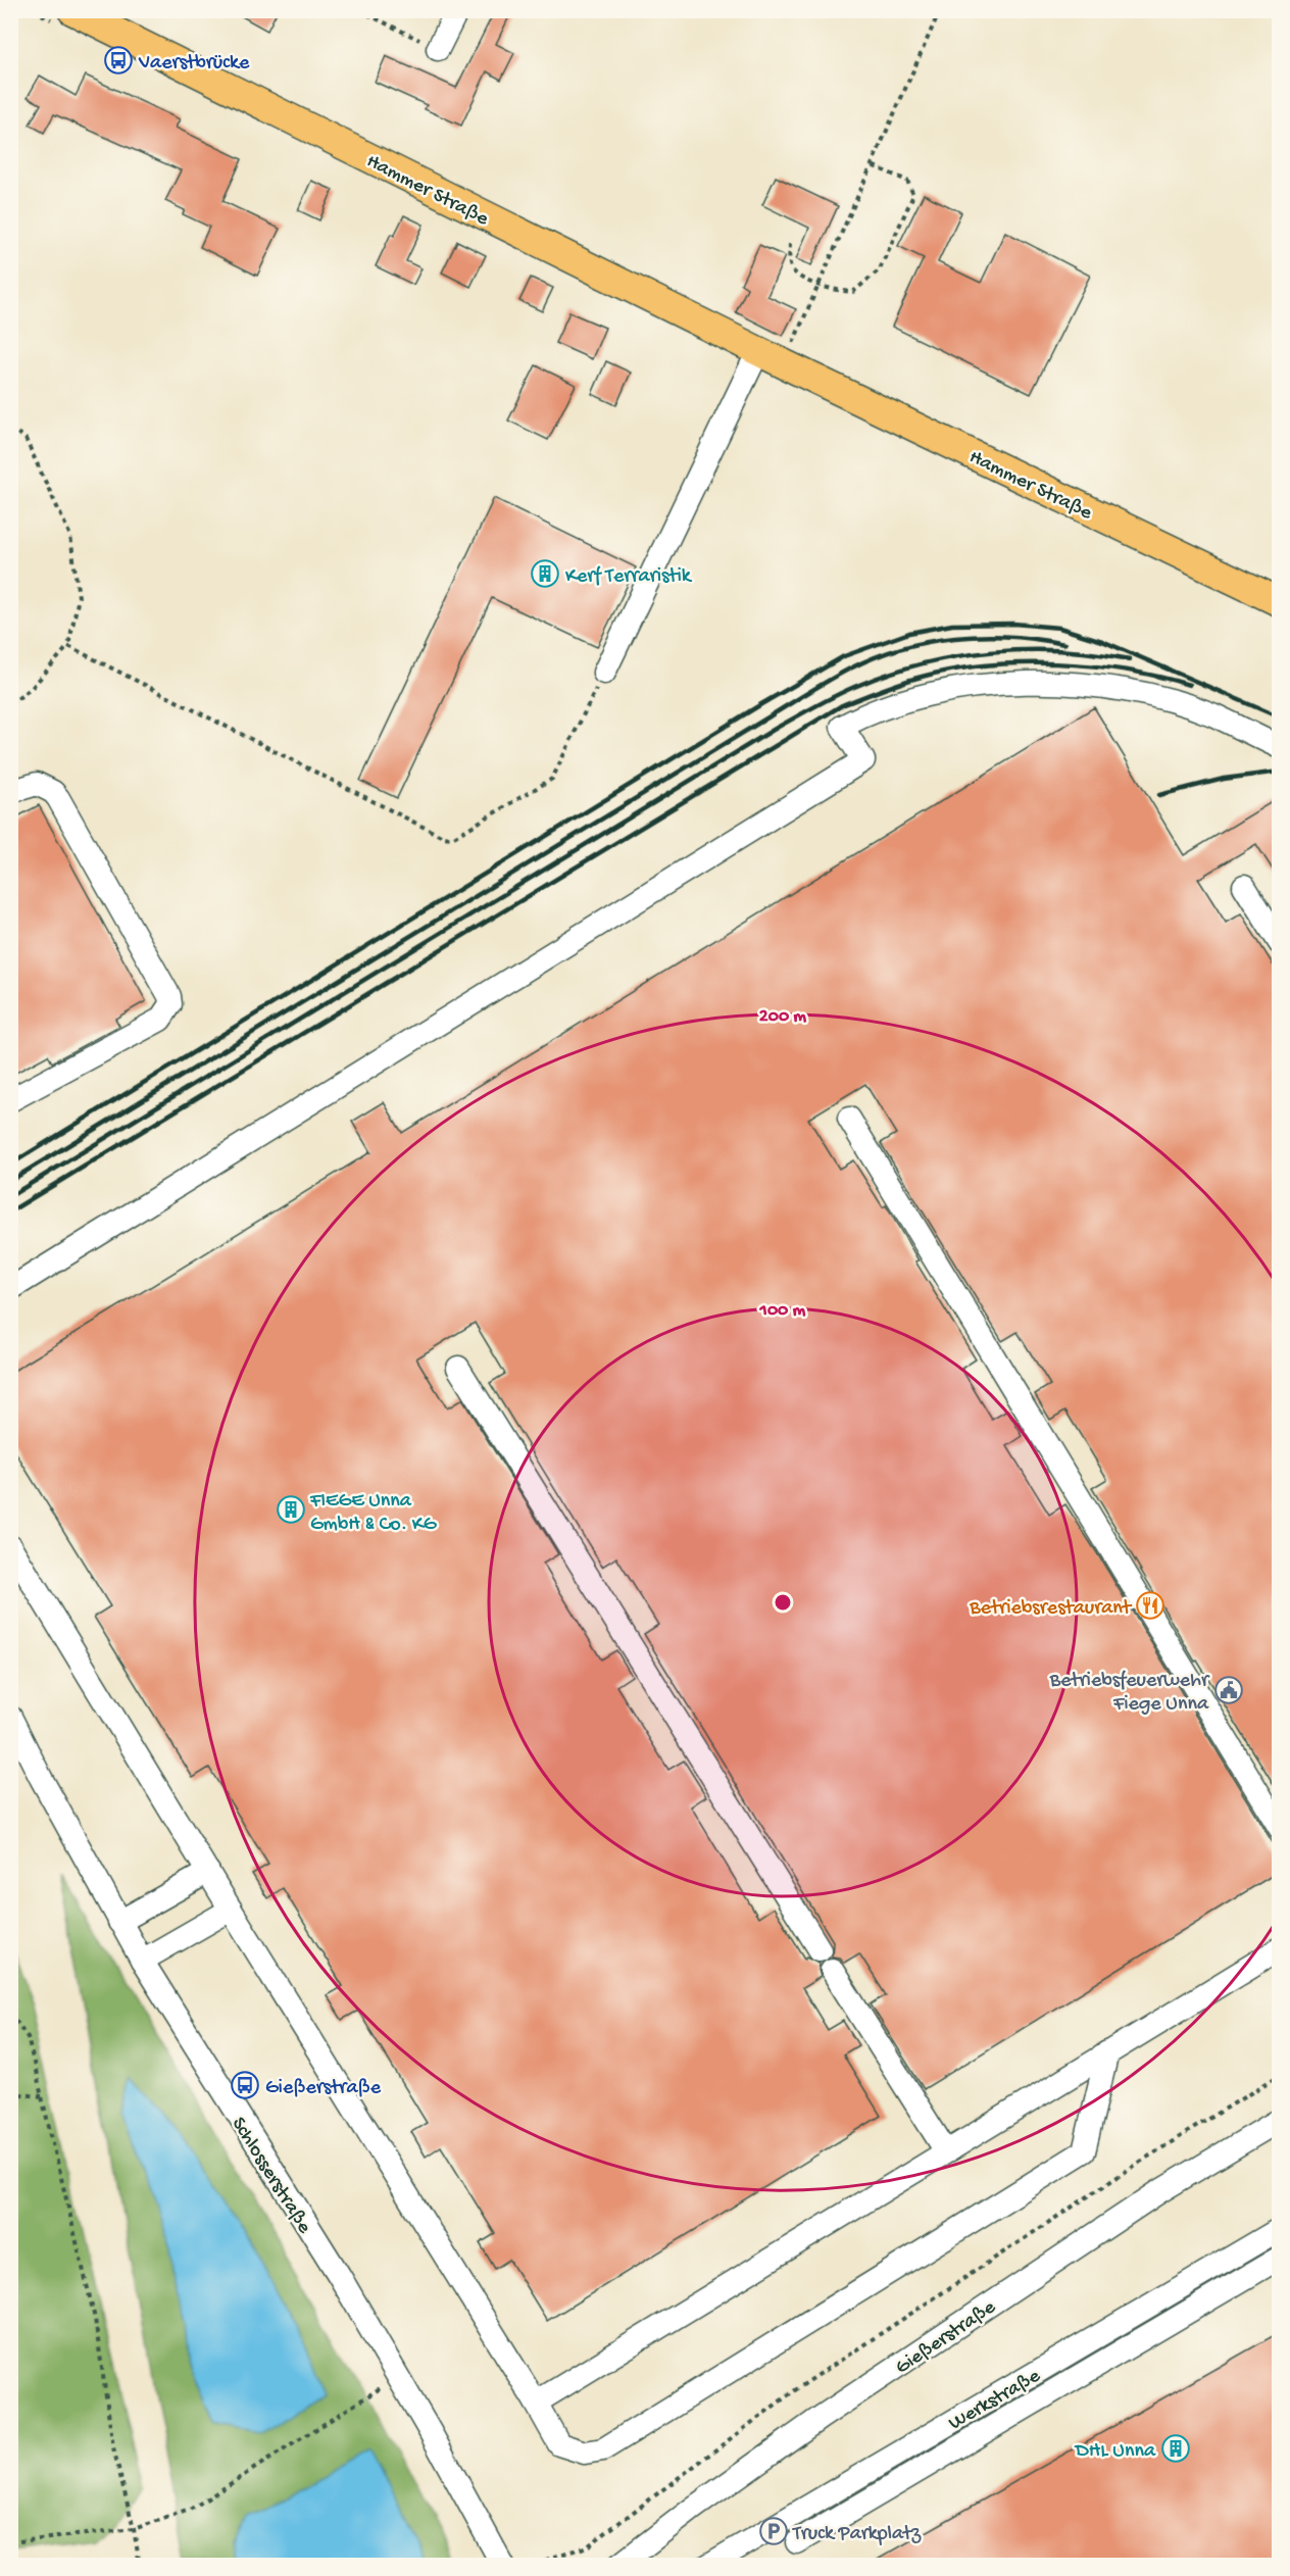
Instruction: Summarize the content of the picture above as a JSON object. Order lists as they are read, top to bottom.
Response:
{
  "streets": {
    "main road": ["Hammer Straße"],
    "street": ["Schlosserstraße", "Gießerstraße", "Werkstraße"]
  },
  "places": {
    "bus stop": ["Vaerstbrücke", "Gießerstraße"],
    "building": ["Kerf Terraristik", "FIEGE Unna GmbH & Co. KG", "DHL Unna"],
    "restaurant": ["Betriebsrestaurant"],
    "public building": ["Betriebsfeuerwehr Fiege Unna"],
    "parking": ["Truck Parkplatz"]
  },
  "rings": ["200 m", "100 m"]
}
